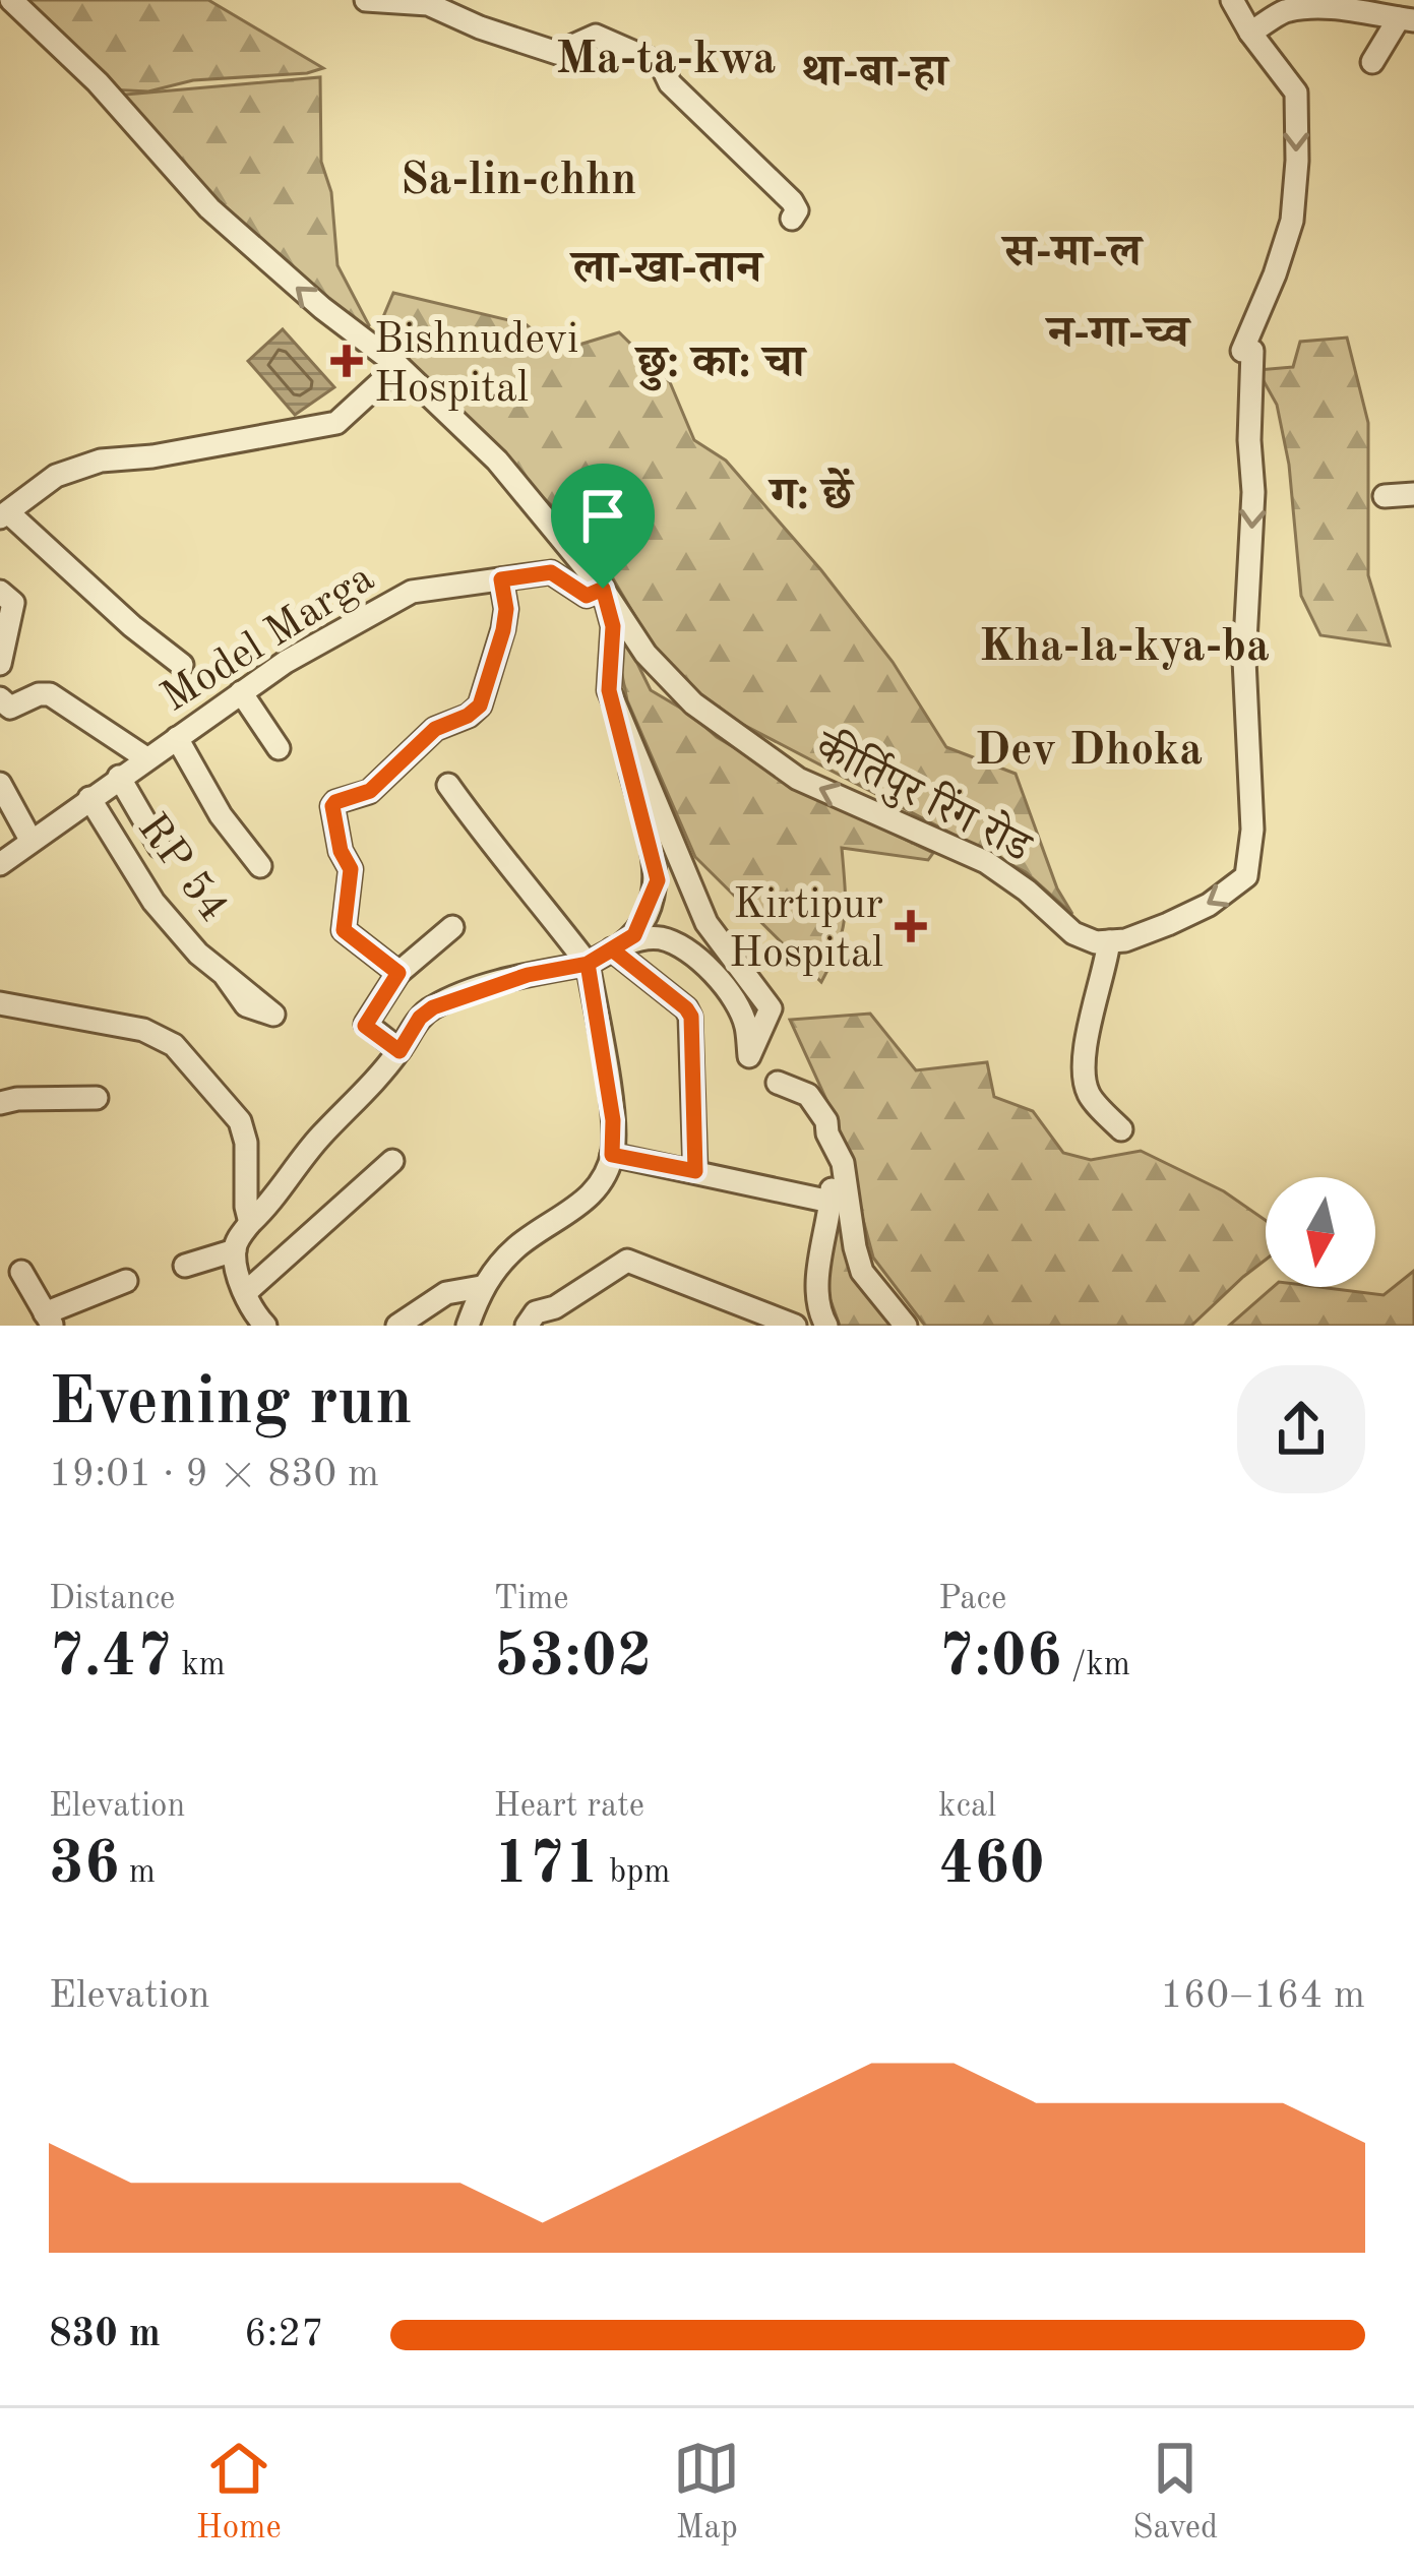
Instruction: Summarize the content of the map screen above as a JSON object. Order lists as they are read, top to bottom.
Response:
{
  "streets": {
    "street": ["Model Marga", "कीर्तिपुर रिंग रोड", "RP 54"]
  },
  "crossings": [
    ["Model Marga", "कीर्तिपुर रिंग रोड"],
    ["Model Marga", "RP 54"]
  ],
  "one_way": ["कीर्तिपुर रिंग रोड"],
  "districts": [
    "Ma-ta-kwa",
    "था-बा-हा",
    "Sa-lin-chhn",
    "स-मा-ल",
    "ला-खा-तान",
    "न-गा-च्व",
    "छु: का: चा",
    "ग: छें",
    "Kha-la-kya-ba",
    "Dev Dhoka"
  ],
  "places": {
    "health": ["Bishnudevi Hospital", "Kirtipur Hospital"]
  },
  "north": "bottom",
  "page": {
    "heading": ["Evening run", "19:01 · 9 × 830 m"],
    "stats": [
      ["Distance", "7.47 km"],
      ["Time", "53:02"],
      ["Pace", "7:06 /km"],
      ["Elevation", "36 m"],
      ["Heart rate", "171 bpm"],
      ["kcal", "460"]
    ],
    "chart": ["Elevation", "160–164 m"],
    "list": [
      {
        "name": "830 m",
        "note": "6:27"
      }
    ],
    "tabs": ["Home", "Map", "Saved"]
  }
}
